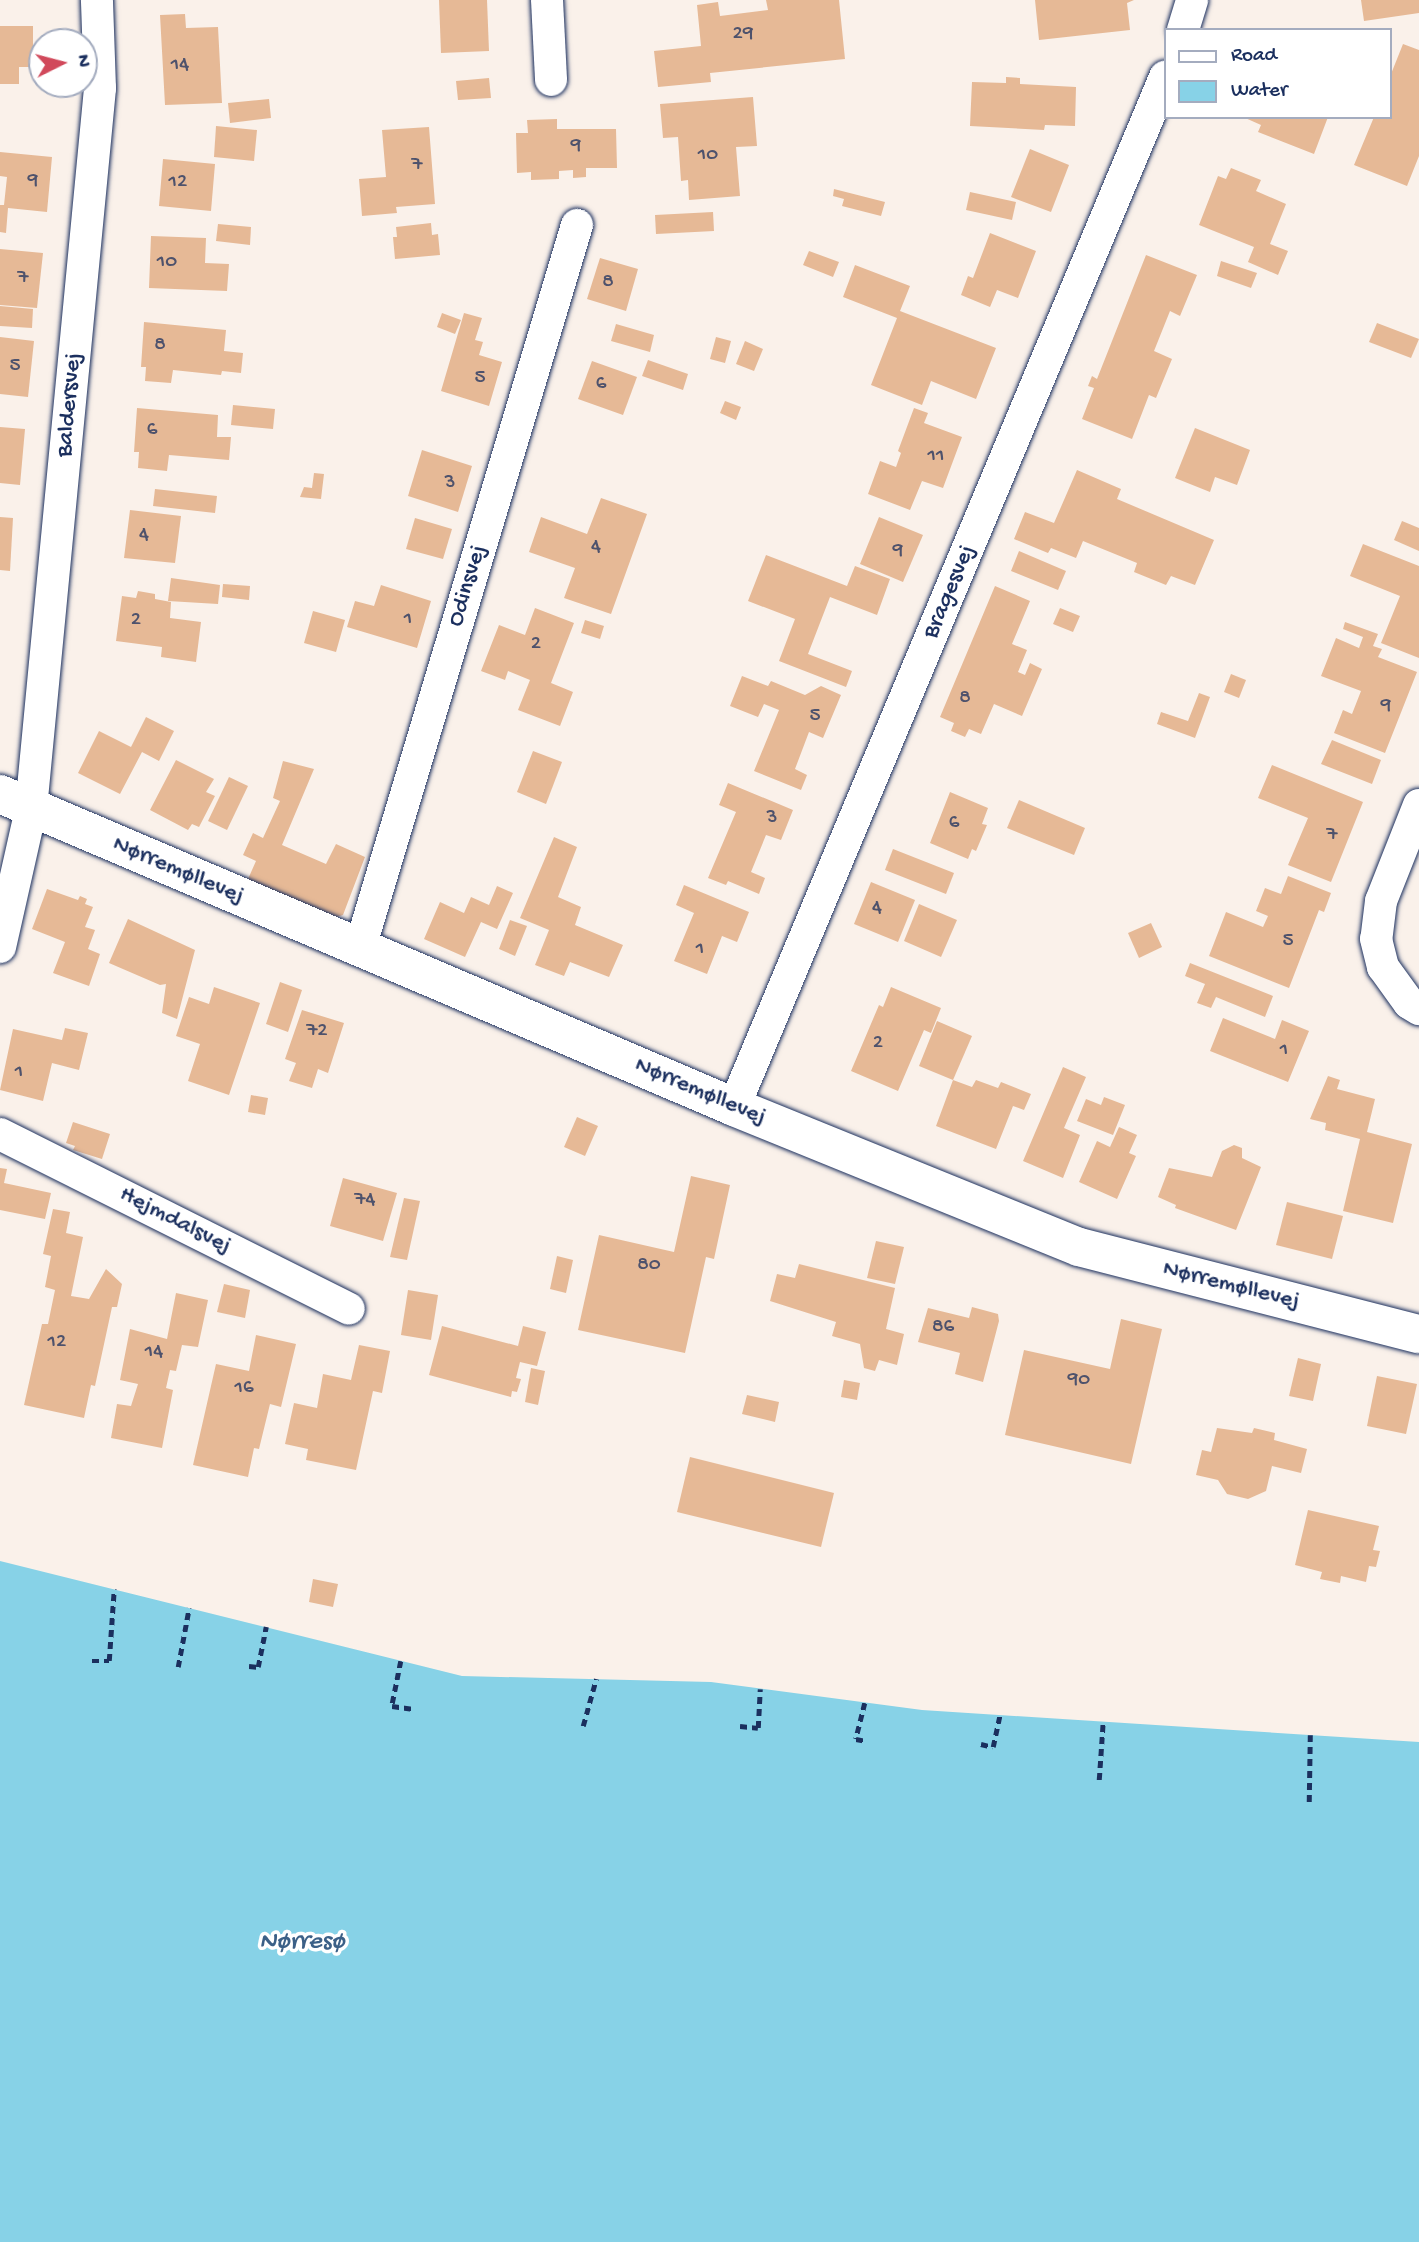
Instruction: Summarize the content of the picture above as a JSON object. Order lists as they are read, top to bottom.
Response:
{
  "streets": {
    "street": [
      "Baldersvej",
      "Odinsvej",
      "Bragesvej",
      "Nørremøllevej",
      "Hejmdalsvej"
    ]
  },
  "crossings": [
    ["Baldersvej", "Nørremøllevej"],
    ["Odinsvej", "Nørremøllevej"],
    ["Bragesvej", "Nørremøllevej"]
  ],
  "water": ["Nørresø"],
  "house_numbers": [
    "29",
    "14",
    "9",
    "10",
    "7",
    "9",
    "12",
    "10",
    "7",
    "8",
    "8",
    "5",
    "5",
    "6",
    "6",
    "11",
    "3",
    "4",
    "4",
    "9",
    "1",
    "2",
    "2",
    "8",
    "9",
    "5",
    "3",
    "6",
    "7",
    "4",
    "5",
    "1",
    "72",
    "2",
    "1",
    "1",
    "74",
    "80",
    "86",
    "12",
    "14",
    "90",
    "16"
  ],
  "legend": ["Road", "Water"],
  "north": "right"
}
